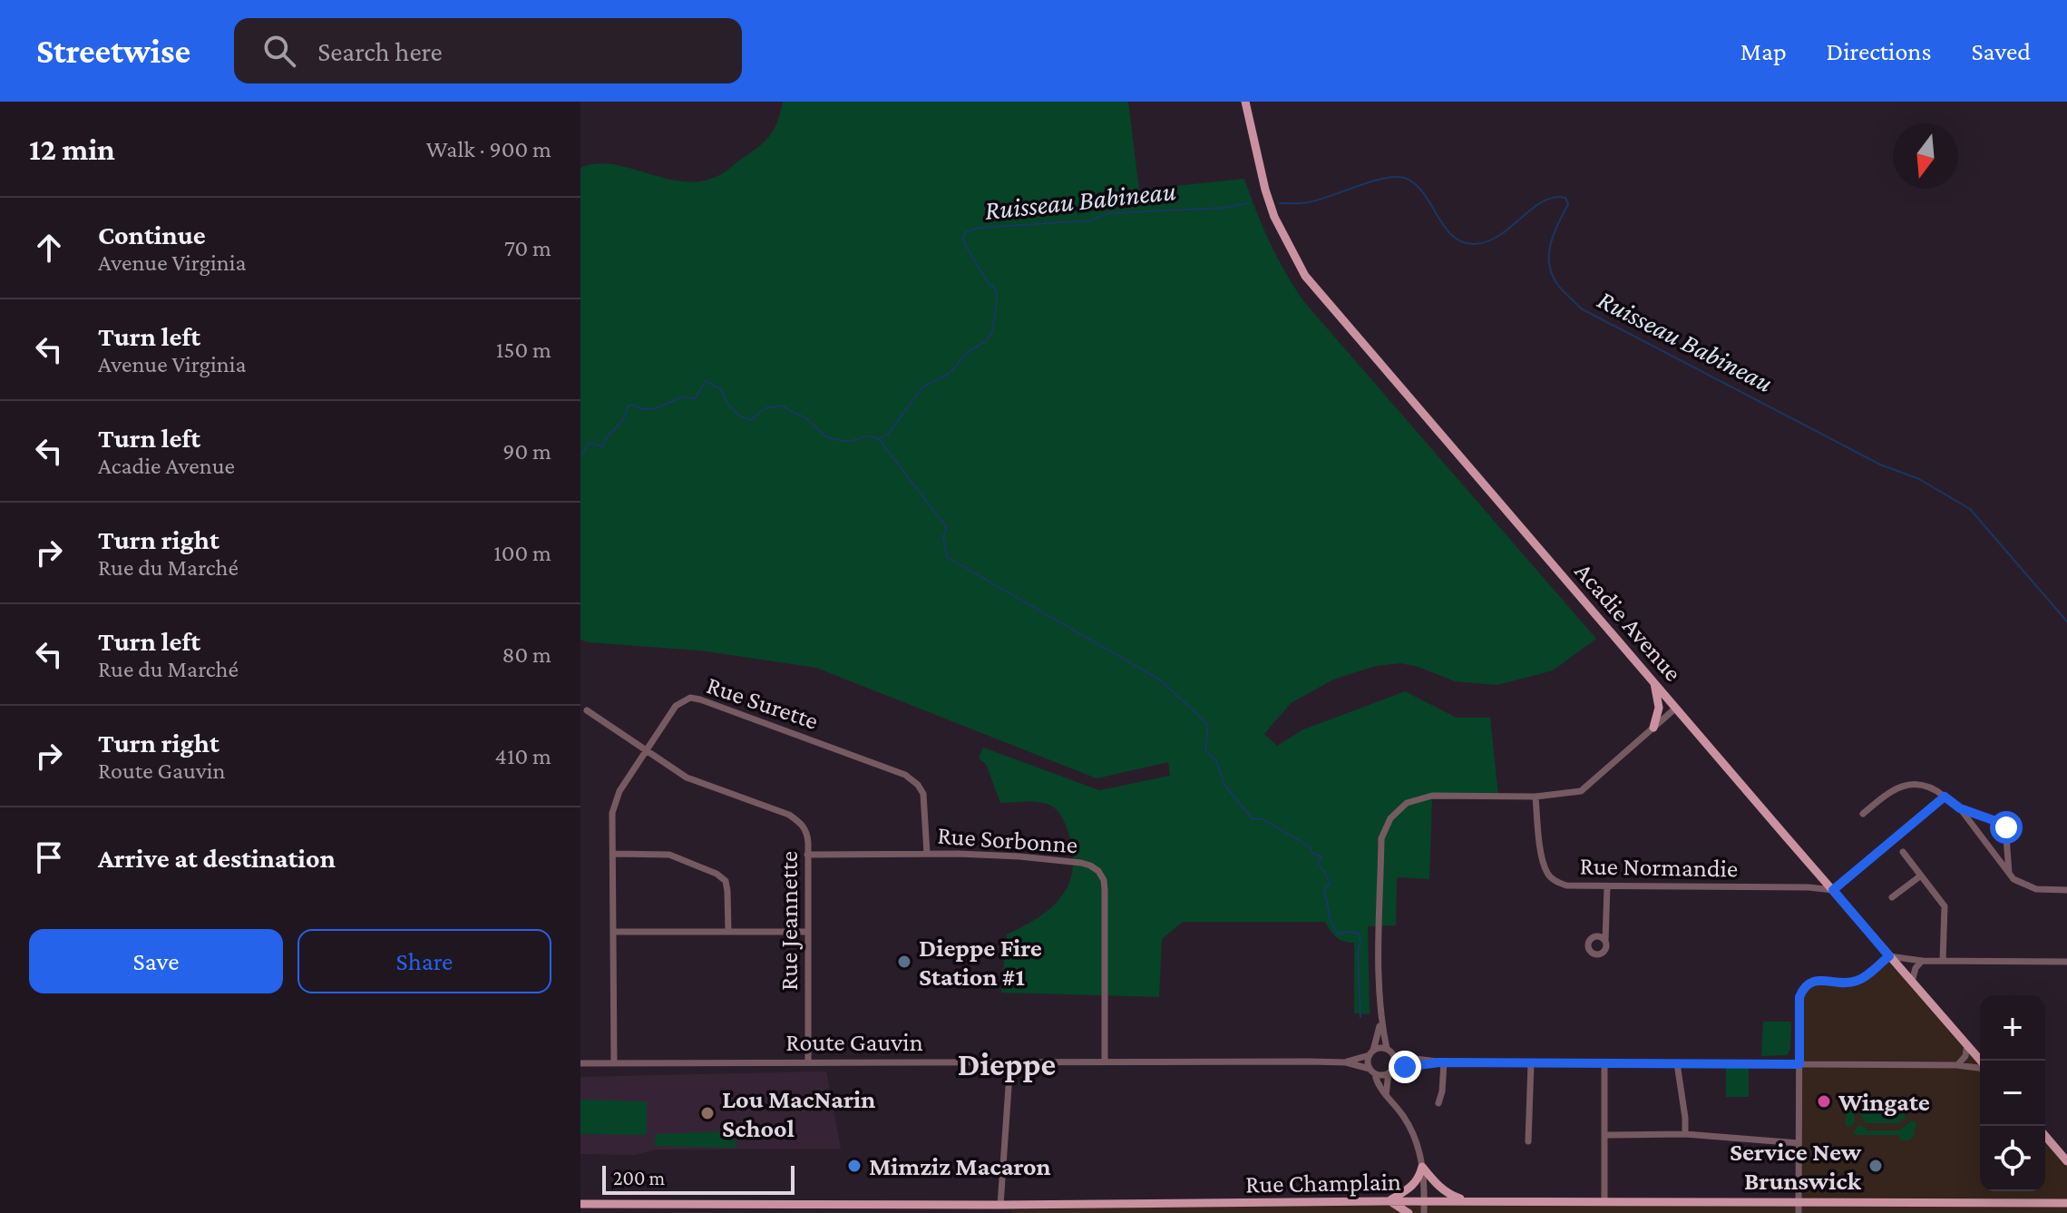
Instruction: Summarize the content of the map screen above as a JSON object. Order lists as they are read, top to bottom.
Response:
{
  "streets": {
    "main road": ["Acadie Avenue", "Rue Champlain"],
    "street": [
      "Rue Surette",
      "Rue Sorbonne",
      "Rue Normandie",
      "Rue Jeannette",
      "Route Gauvin"
    ]
  },
  "crossings": [
    ["Acadie Avenue", "Rue Normandie"],
    ["Rue Surette", "Rue Sorbonne"],
    ["Rue Surette", "Rue Jeannette"],
    ["Rue Surette", "Route Gauvin"],
    ["Rue Sorbonne", "Rue Jeannette"],
    ["Rue Sorbonne", "Route Gauvin"],
    ["Rue Jeannette", "Route Gauvin"]
  ],
  "districts": ["Dieppe"],
  "water": ["Ruisseau Babineau"],
  "places": [
    "Dieppe Fire Station #1",
    "Wingate",
    "Lou MacNarin School",
    "Mimziz Macaron",
    "Service New Brunswick"
  ],
  "scale_bar": "200 m",
  "north": "bottom",
  "page": {
    "header": "Streetwise",
    "search": "Search here",
    "nav": ["Map", "Directions", "Saved"],
    "heading": ["12 min", "Walk · 900 m"],
    "list": [
      ["Continue", "Avenue Virginia", "70 m"],
      ["Turn left", "Avenue Virginia", "150 m"],
      ["Turn left", "Acadie Avenue", "90 m"],
      ["Turn right", "Rue du Marché", "100 m"],
      ["Turn left", "Rue du Marché", "80 m"],
      ["Turn right", "Route Gauvin", "410 m"],
      "Arrive at destination"
    ],
    "buttons": ["Save", "Share"],
    "map_buttons": ["+", "−"],
    "scale": "200 m"
  }
}
